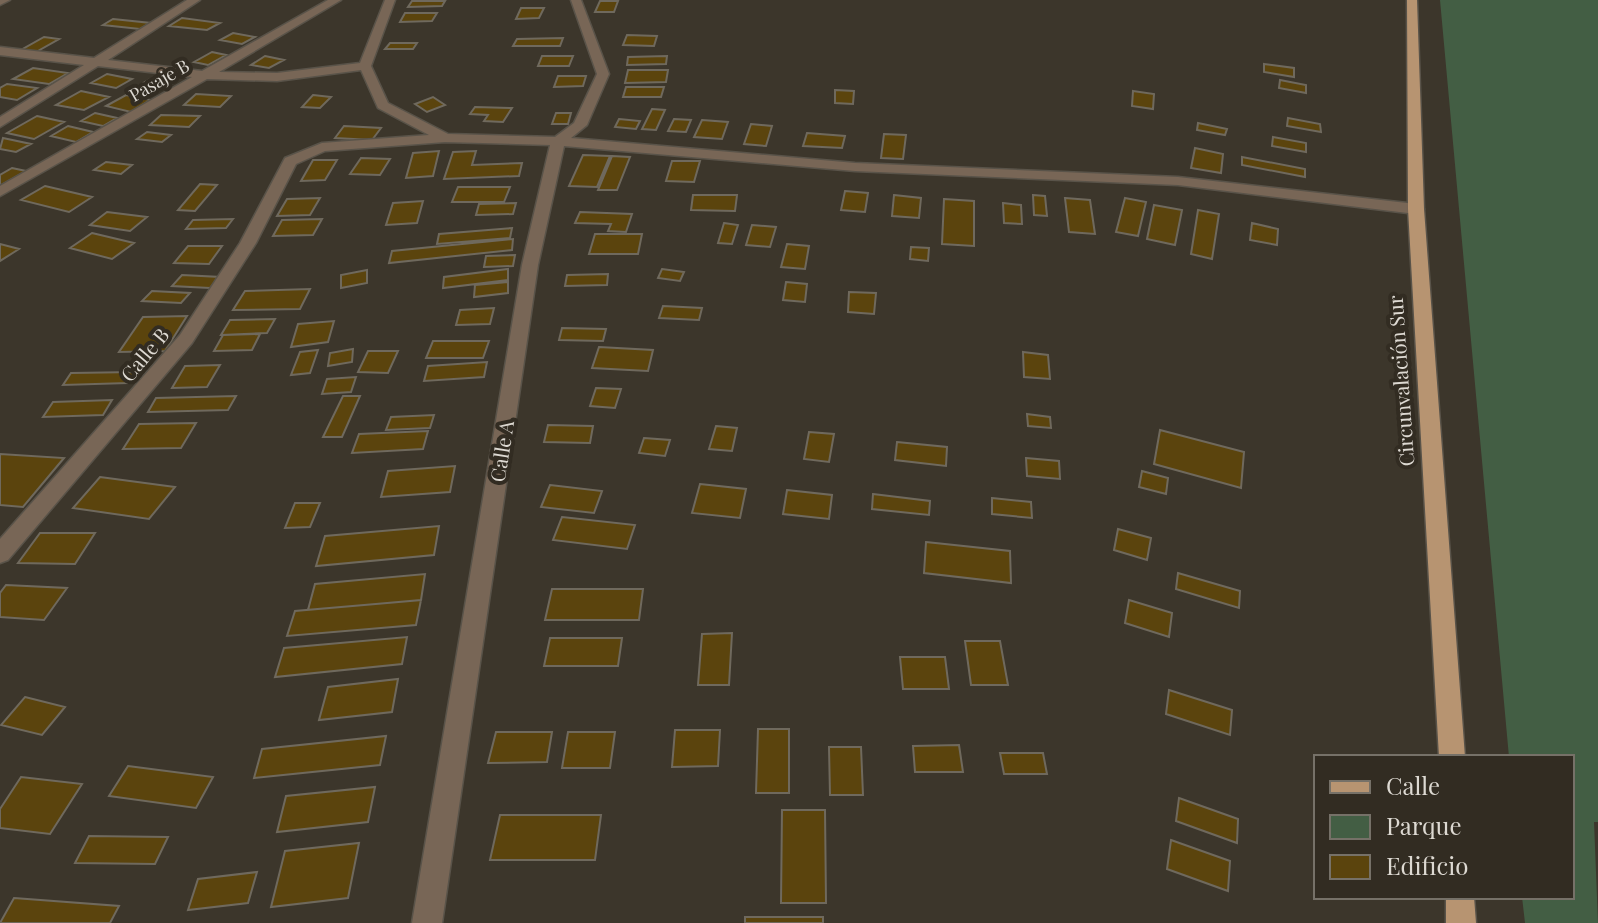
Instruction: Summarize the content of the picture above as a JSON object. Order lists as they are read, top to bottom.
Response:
{
  "streets": {
    "main road": ["Circunvalación Sur"],
    "street": ["Pasaje B", "Calle B", "Calle A"]
  },
  "legend": ["Calle", "Parque", "Edificio"]
}
